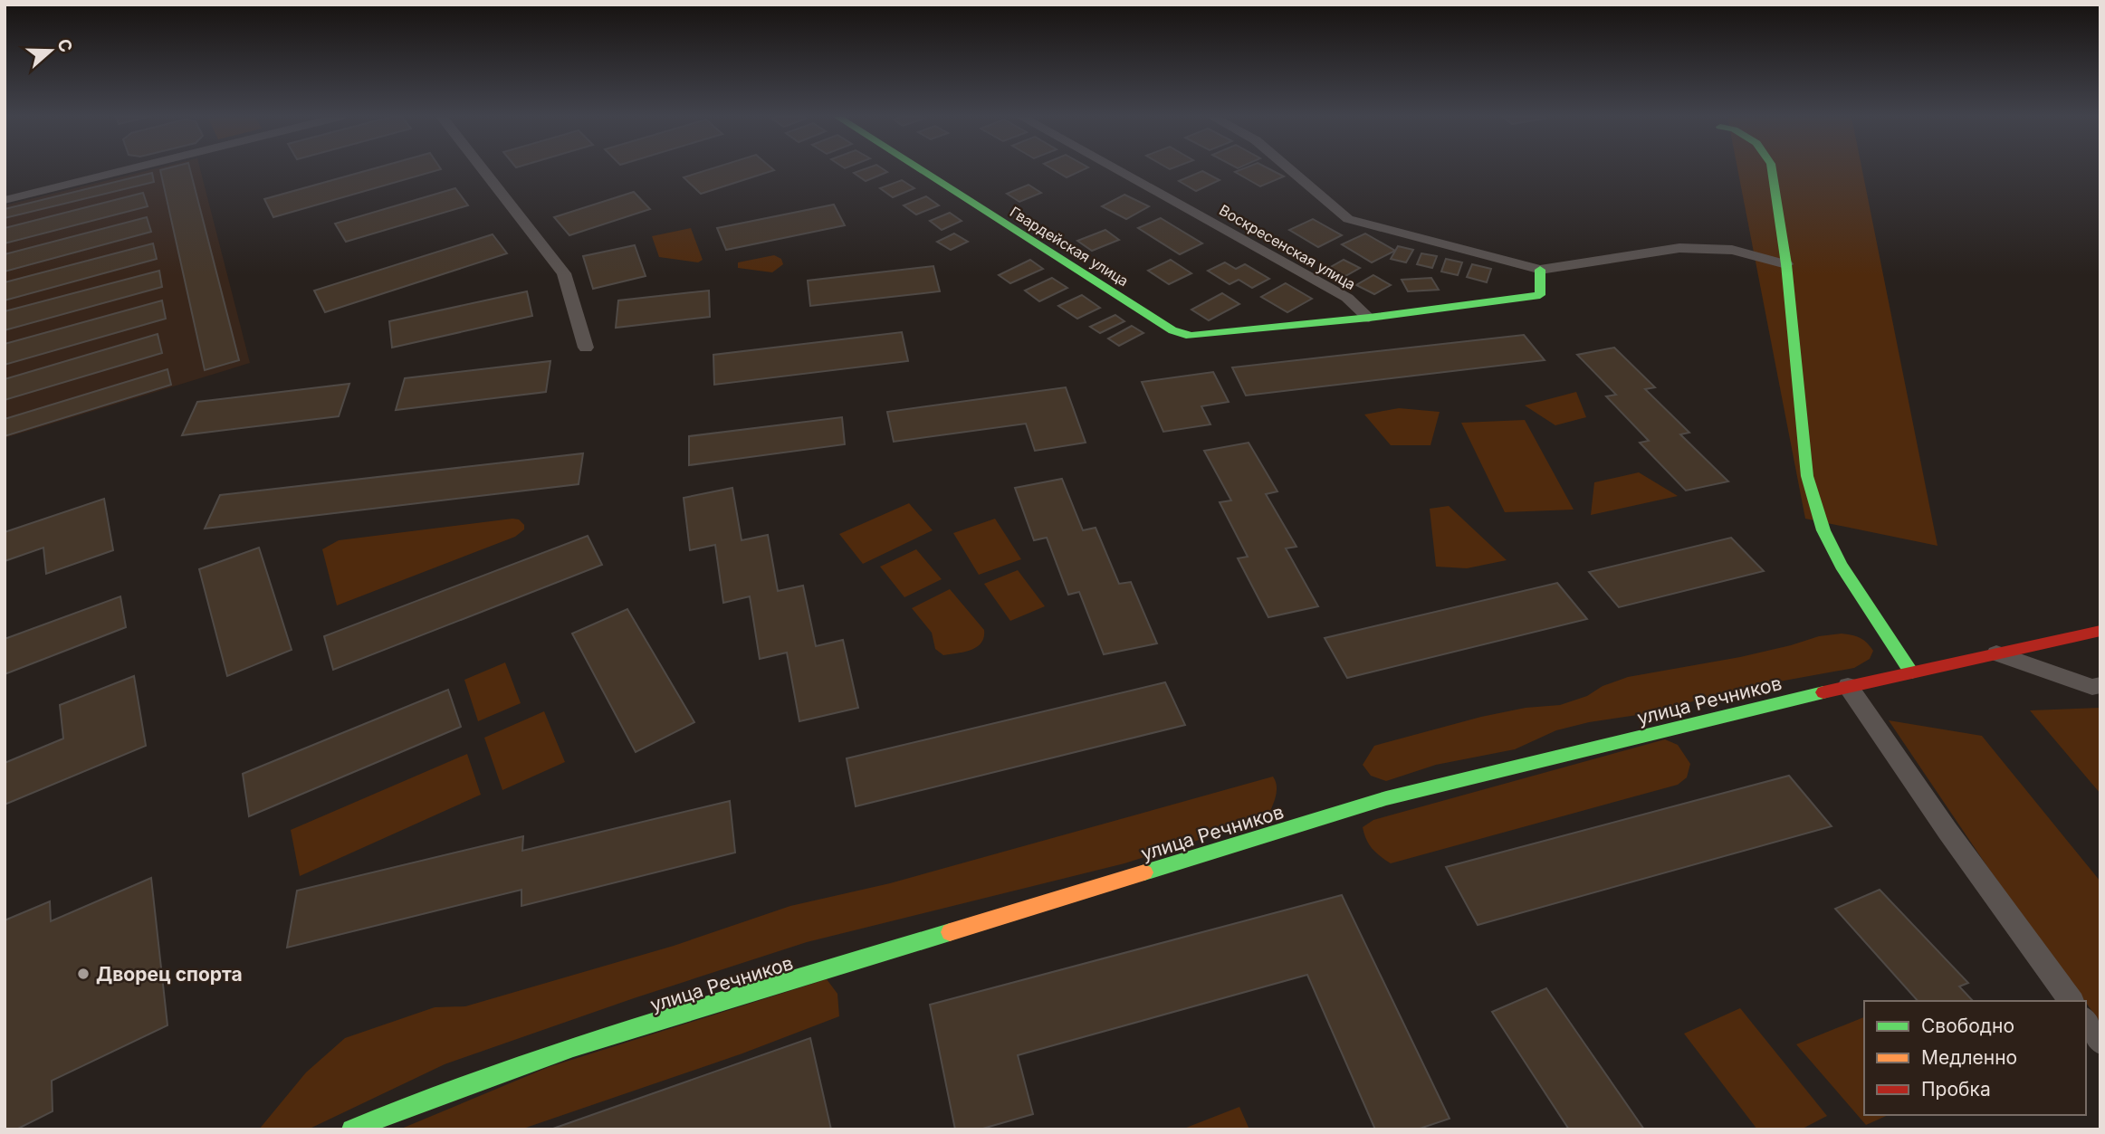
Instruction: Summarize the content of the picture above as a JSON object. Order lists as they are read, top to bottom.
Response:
{
  "streets": {
    "street": ["Гвардейская улица", "Воскресенская улица", "улица Речников"]
  },
  "crossings": [
    ["Гвардейская улица", "Воскресенская улица"]
  ],
  "places": ["Дворец спорта"],
  "legend": ["Свободно", "Медленно", "Пробка"],
  "north": "right"
}
